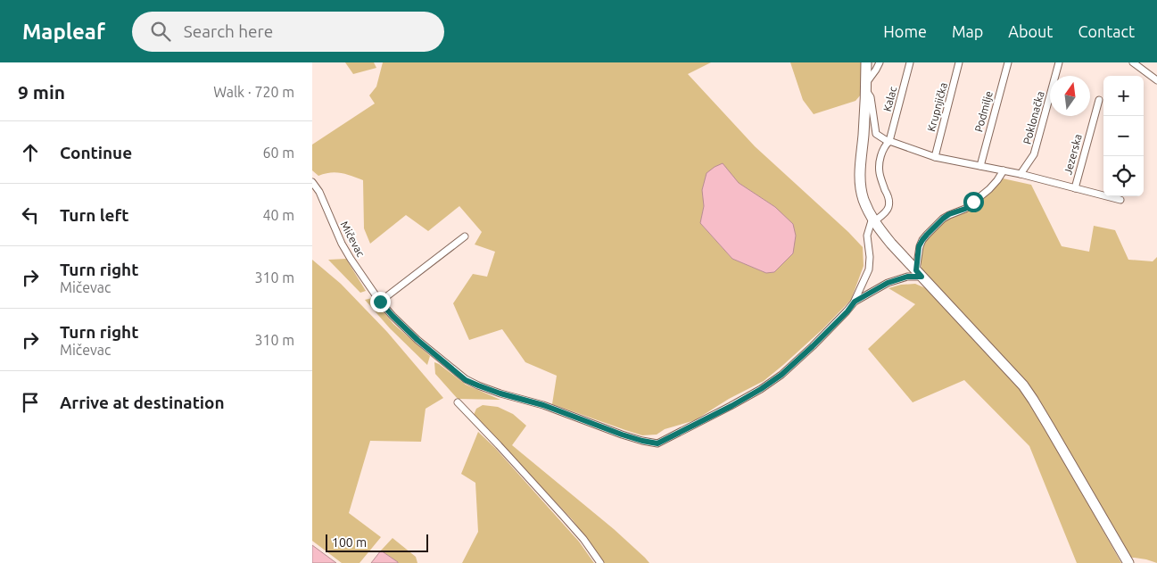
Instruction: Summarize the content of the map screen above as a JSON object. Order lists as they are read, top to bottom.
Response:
{
  "streets": {
    "street": [
      "Kalac",
      "Krupnjička",
      "Podmilje",
      "Poklonačka",
      "Jezerska",
      "Mičevac"
    ]
  },
  "scale_bar": "100 m",
  "north": "top",
  "page": {
    "header": "Mapleaf",
    "search": "Search here",
    "nav": [
      "Home",
      "Map",
      "About",
      "Contact"
    ],
    "heading": ["9 min", "Walk · 720 m"],
    "map_buttons": ["+", "−"],
    "list": [
      ["Continue", "60 m"],
      ["Turn left", "40 m"],
      ["Turn right", "Mičevac", "310 m"],
      ["Turn right", "Mičevac", "310 m"],
      "Arrive at destination"
    ],
    "scale": "100 m"
  }
}
